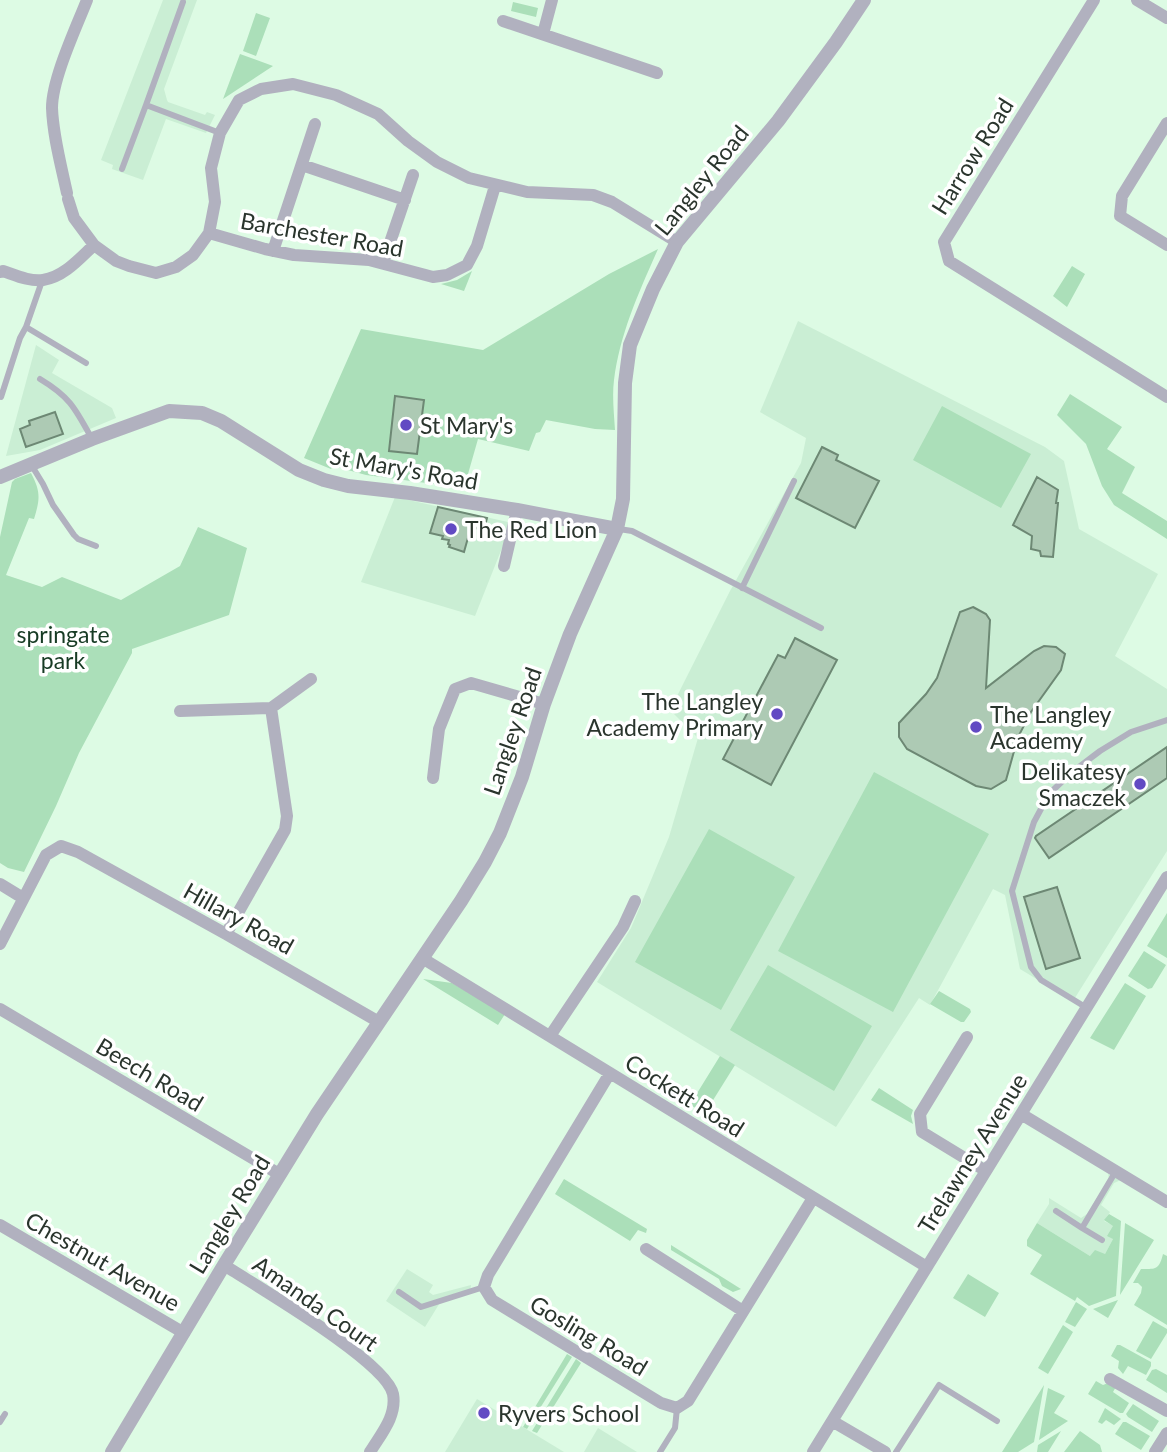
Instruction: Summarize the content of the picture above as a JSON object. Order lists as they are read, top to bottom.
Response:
{
  "streets": {
    "street": [
      "Harrow Road",
      "Langley Road",
      "Barchester Road",
      "St Mary's Road",
      "Hillary Road",
      "Beech Road",
      "Cockett Road",
      "Trelawney Avenue",
      "Chestnut Avenue",
      "Amanda Court",
      "Gosling Road"
    ]
  },
  "crossings": [
    ["Langley Road", "St Mary's Road"],
    ["Langley Road", "Hillary Road"],
    ["Langley Road", "Beech Road"],
    ["Langley Road", "Cockett Road"],
    ["Langley Road", "Chestnut Avenue"],
    ["Langley Road", "Amanda Court"],
    ["Cockett Road", "Trelawney Avenue"]
  ],
  "parks": ["springate park"],
  "places": [
    "St Mary's",
    "The Red Lion",
    "The Langley Academy Primary",
    "The Langley Academy",
    "Delikatesy Smaczek",
    "Ryvers School"
  ]
}
